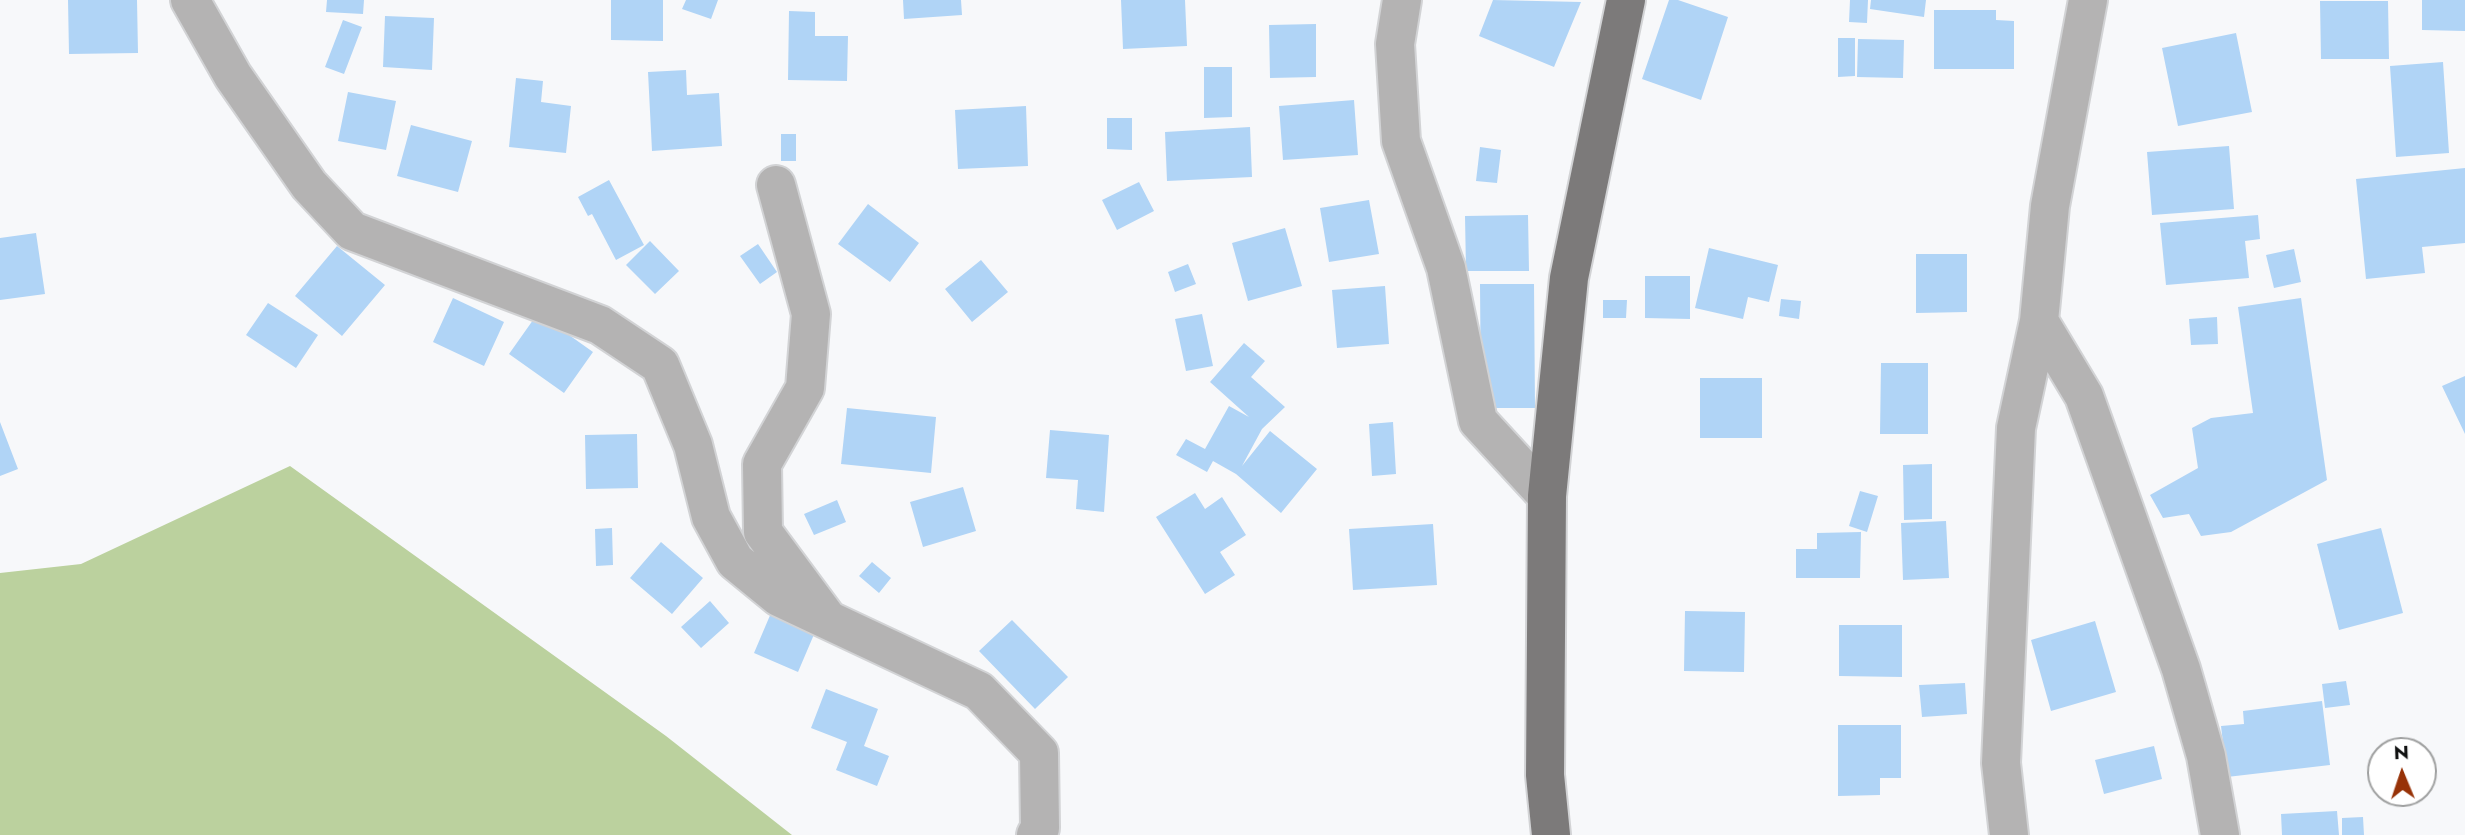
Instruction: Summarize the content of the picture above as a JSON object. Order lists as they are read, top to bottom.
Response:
{
  "north": "top"
}
